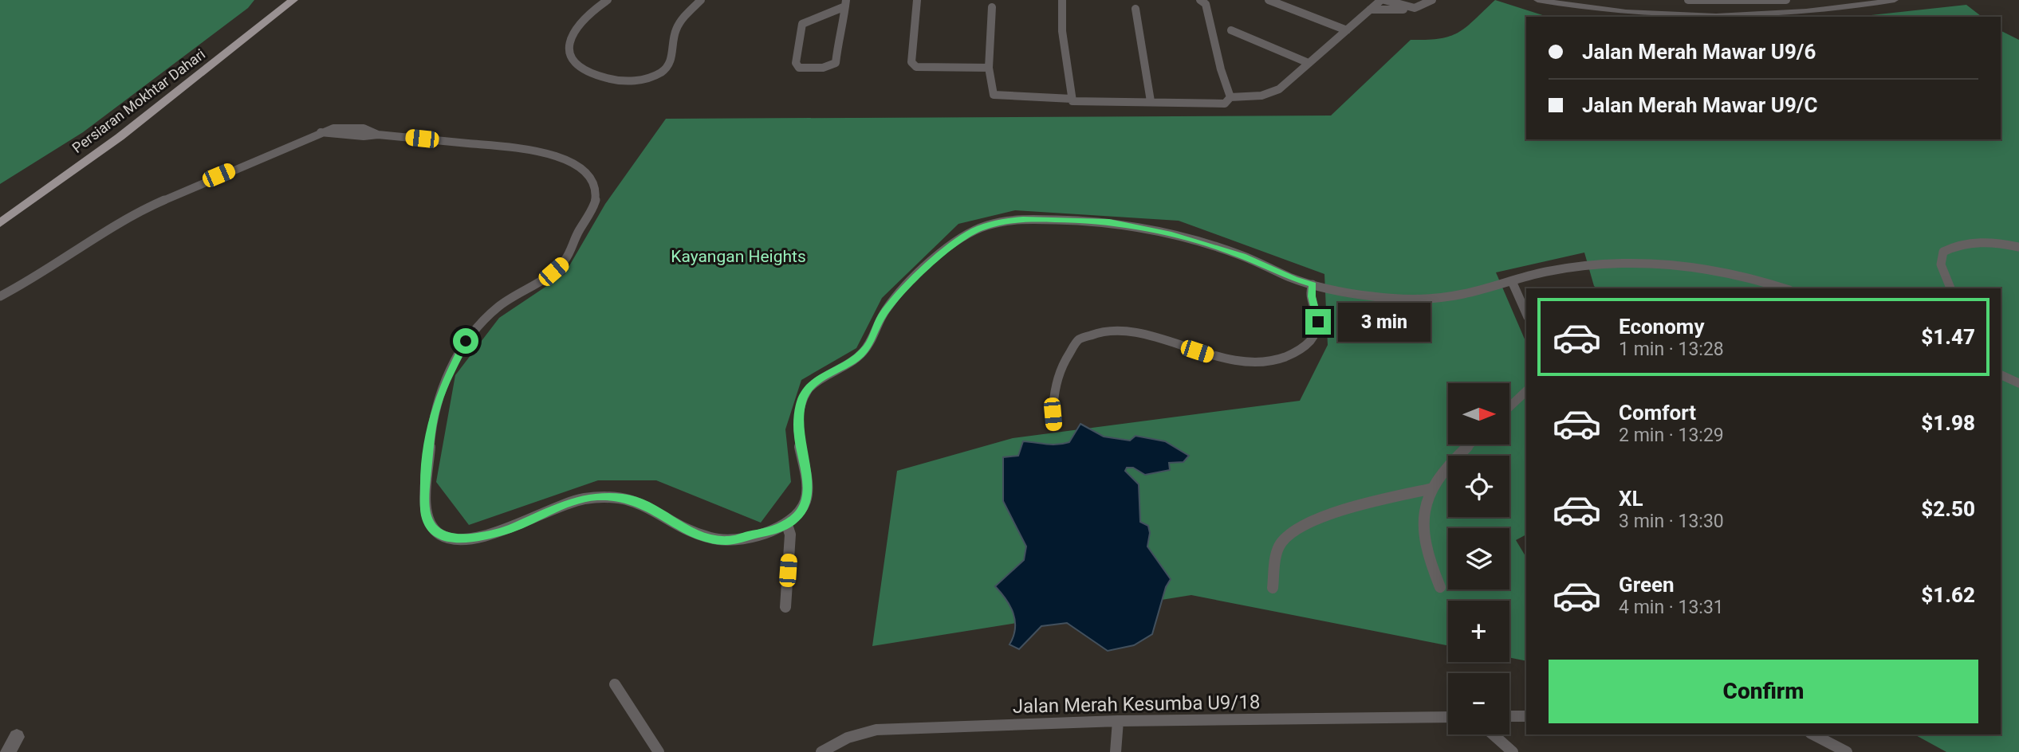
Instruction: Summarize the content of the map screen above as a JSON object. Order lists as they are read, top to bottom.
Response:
{
  "streets": {
    "main road": ["Persiaran Mokhtar Dahari"],
    "street": ["Jalan Merah Kesumba U9/18"]
  },
  "parks": ["Kayangan Heights"],
  "north": "right",
  "page": {
    "banner": ["Jalan Merah Mawar U9/6", "Jalan Merah Mawar U9/C"],
    "list": [
      {
        "name": "Economy",
        "note": "1 min · 13:28",
        "value": "$1.47"
      },
      {
        "name": "Comfort",
        "note": "2 min · 13:29",
        "value": "$1.98"
      },
      {
        "name": "XL",
        "note": "3 min · 13:30",
        "value": "$2.50"
      },
      {
        "name": "Green",
        "note": "4 min · 13:31",
        "value": "$1.62"
      }
    ],
    "bubble": "3 min",
    "map_buttons": ["+", "−"],
    "buttons": "Confirm"
  }
}
